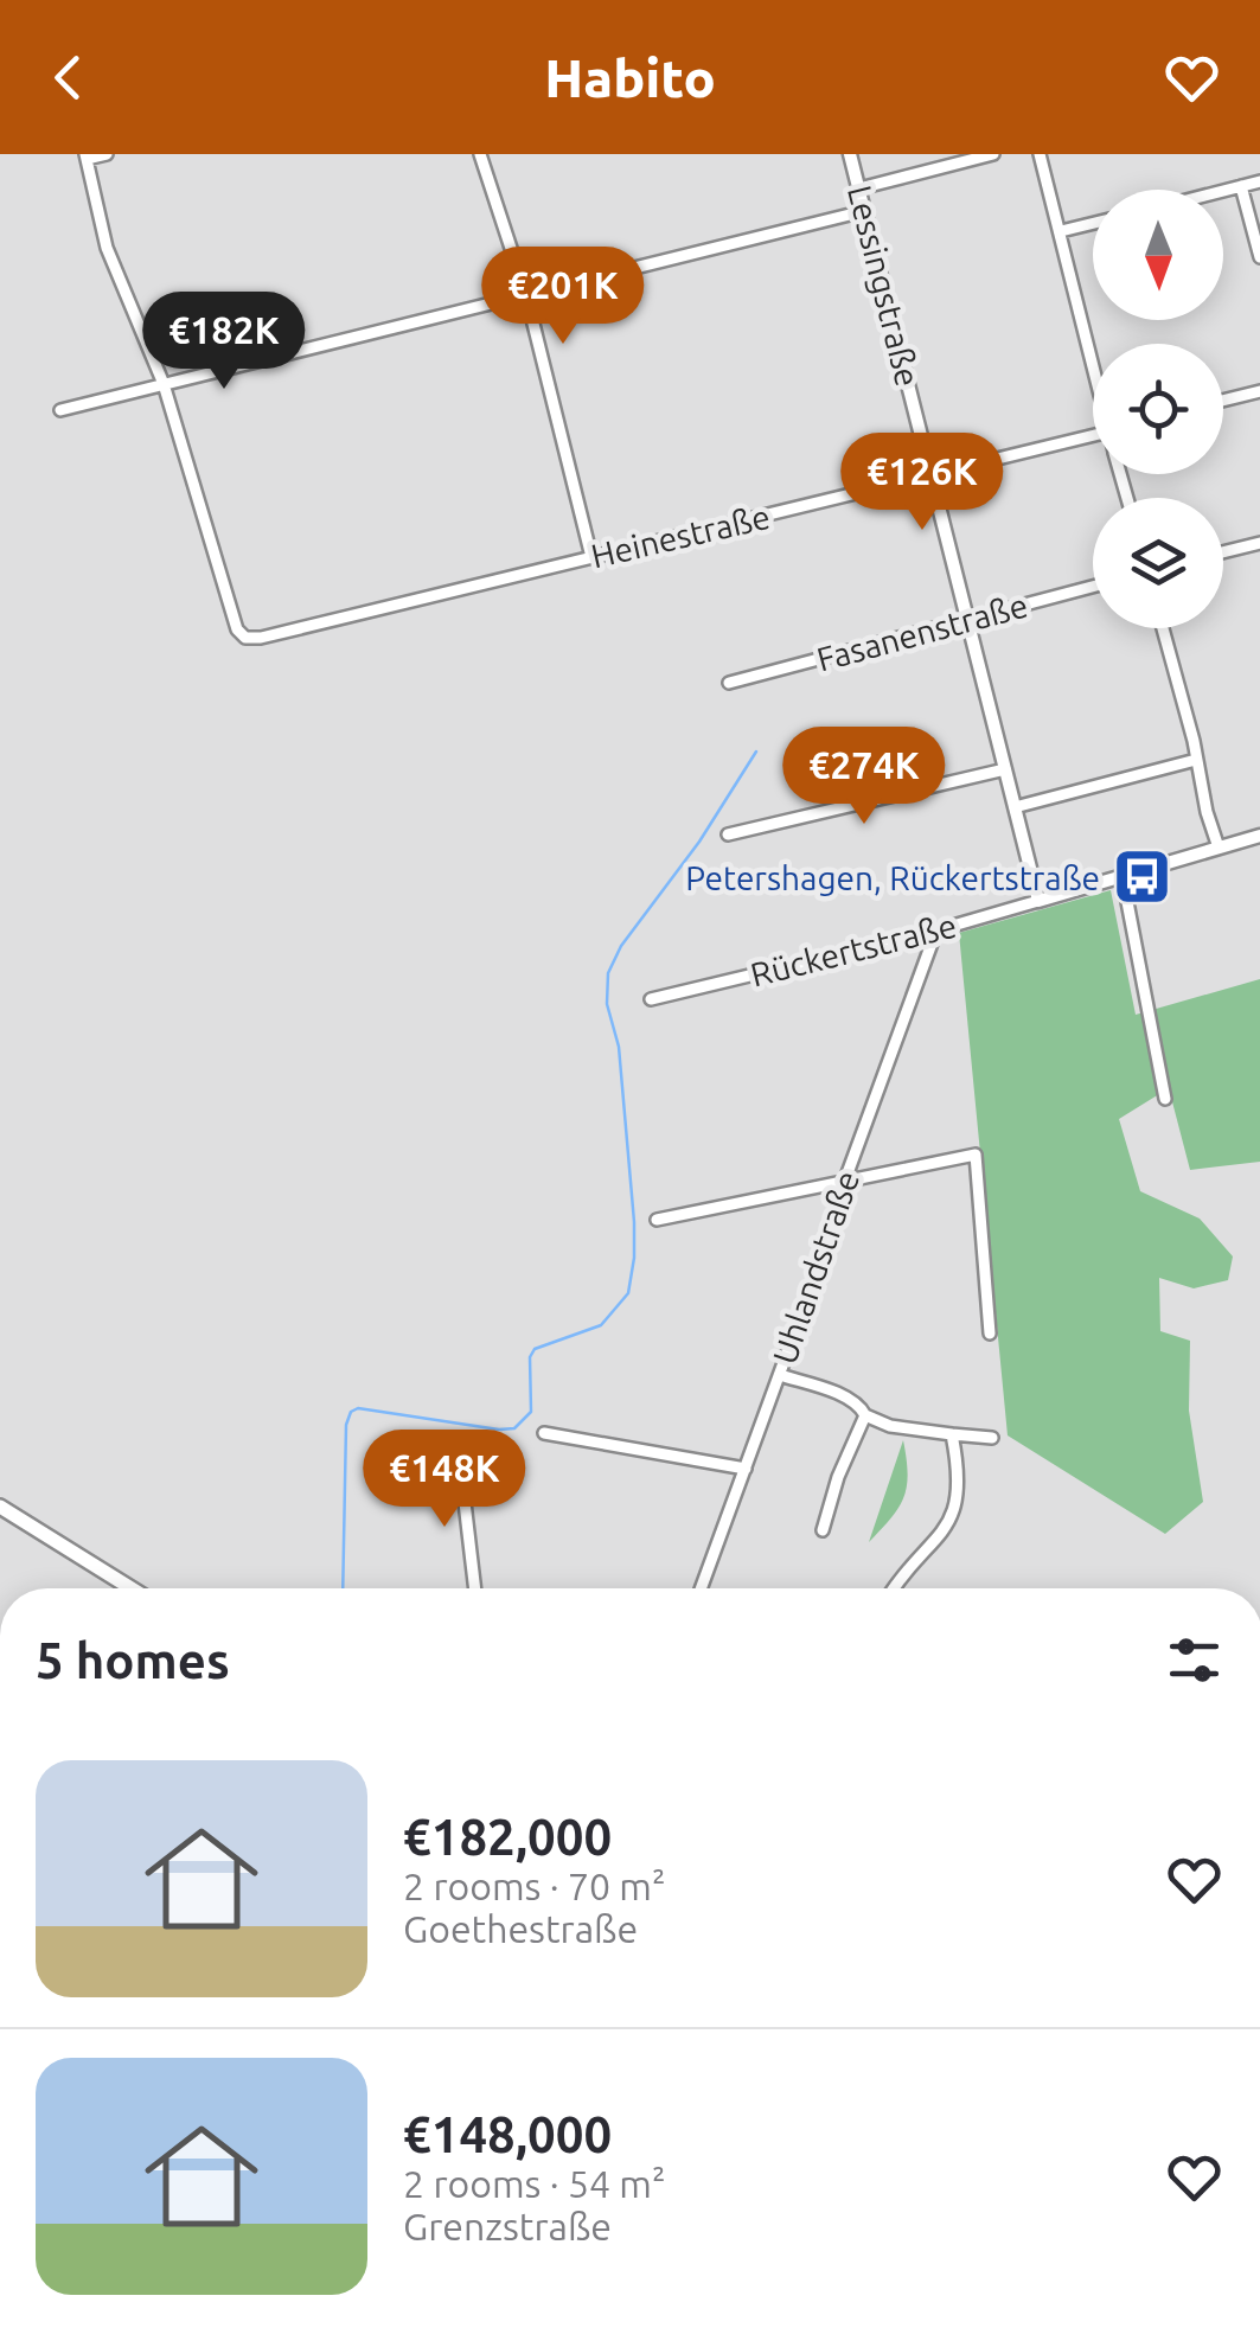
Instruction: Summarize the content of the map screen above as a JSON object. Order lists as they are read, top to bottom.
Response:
{
  "streets": {
    "street": [
      "Lessingstraße",
      "Heinestraße",
      "Fasanenstraße",
      "Rückertstraße",
      "Uhlandstraße"
    ]
  },
  "crossings": [
    ["Lessingstraße", "Heinestraße"],
    ["Lessingstraße", "Fasanenstraße"],
    ["Lessingstraße", "Rückertstraße"],
    ["Rückertstraße", "Uhlandstraße"]
  ],
  "places": {
    "bus stop": ["Petershagen, Rückertstraße"]
  },
  "north": "bottom",
  "page": {
    "header": "Habito",
    "price": [
      "€201K",
      "€182K",
      "€126K",
      "€274K",
      "€148K"
    ],
    "heading": "5 homes",
    "list": [
      {
        "name": "€182,000",
        "note": "2 rooms · 70 m² · Goethestraße"
      },
      {
        "name": "€148,000",
        "note": "2 rooms · 54 m² · Grenzstraße"
      }
    ]
  }
}
